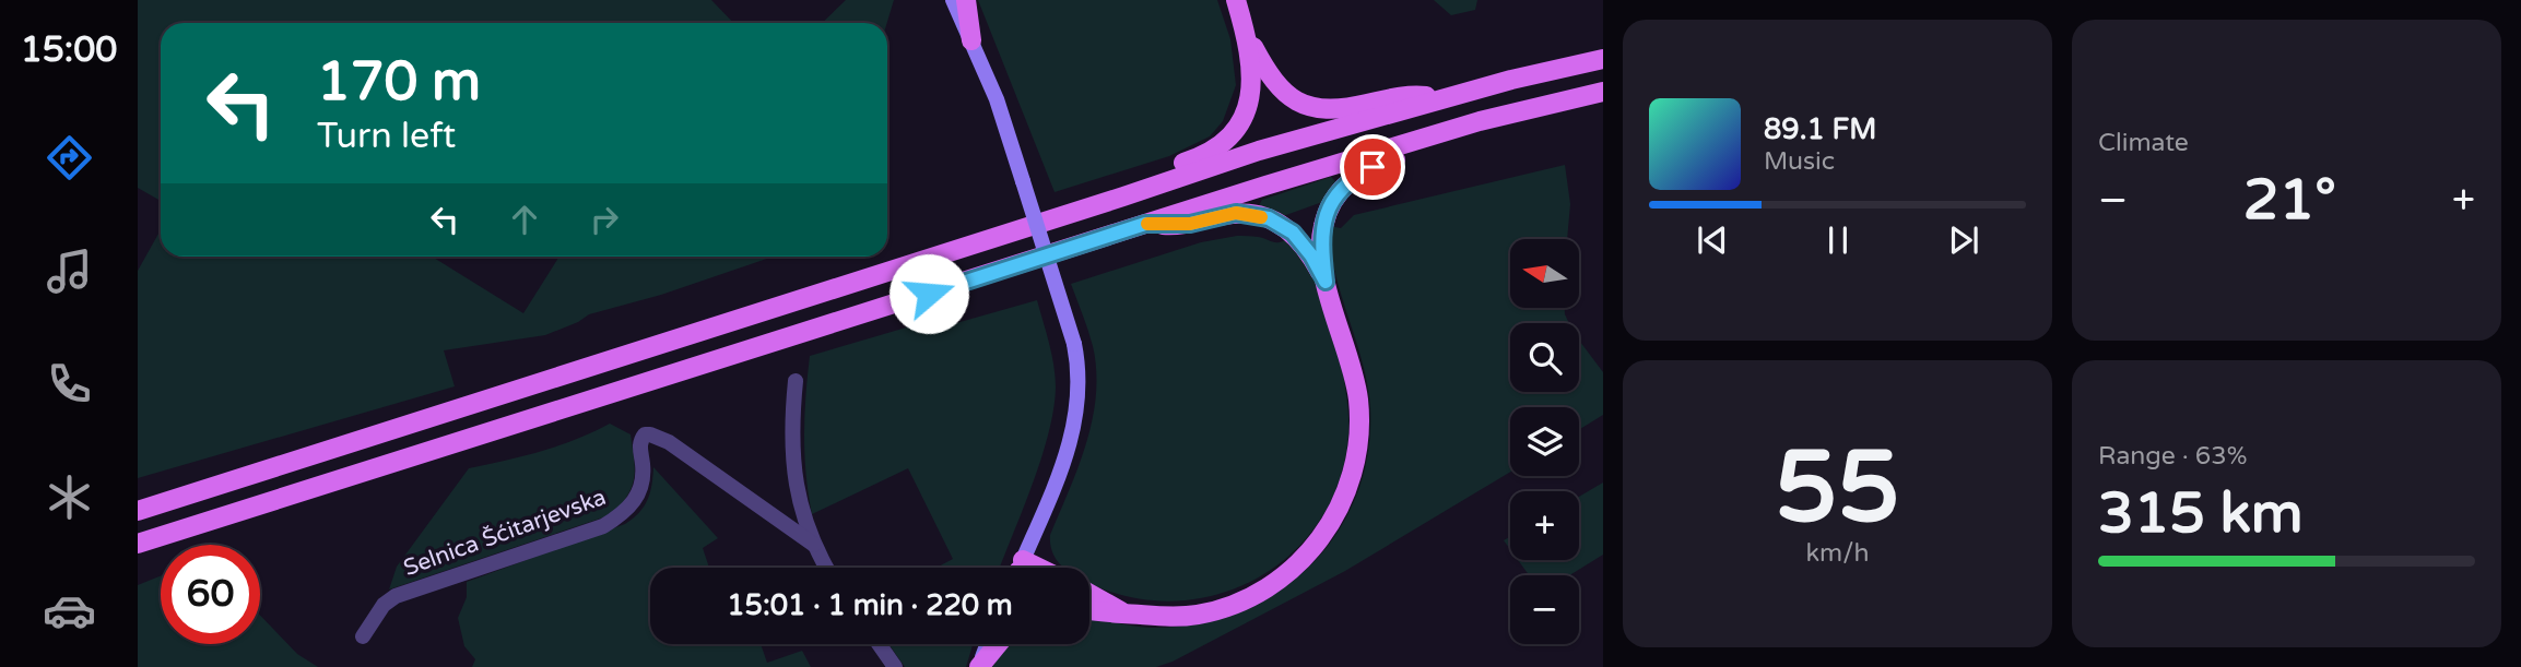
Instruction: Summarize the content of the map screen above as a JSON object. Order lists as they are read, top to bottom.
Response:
{
  "streets": {
    "street": ["Selnica Šćitarjevska"]
  },
  "north": "left",
  "page": {
    "tabs": "15:00",
    "tile": [
      "Climate",
      ["55", "km/h"],
      ["Range · 63%", "315 km"]
    ],
    "turn": ["170 m", "Turn left"],
    "song": ["89.1 FM", "Music"],
    "heat": ["−", "21°", "+"],
    "map_buttons": ["+", "−"],
    "limit": "60",
    "trip": "15:01 · 1 min · 220 m"
  }
}
